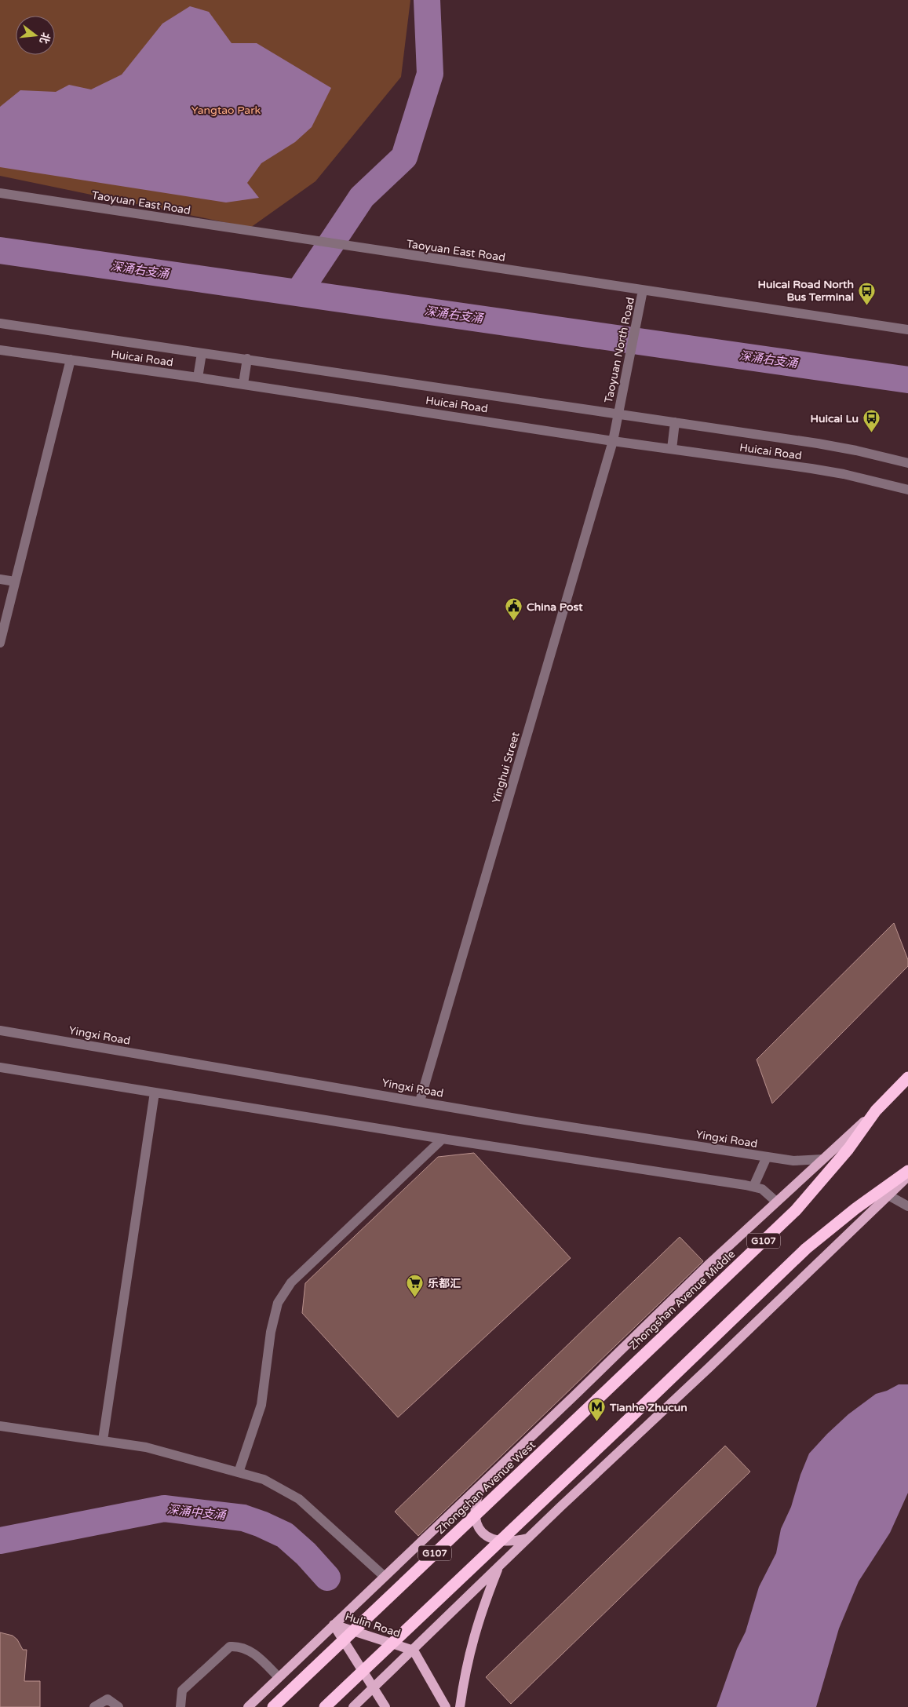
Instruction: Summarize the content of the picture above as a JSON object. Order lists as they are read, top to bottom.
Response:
{
  "streets": {
    "highway": ["G107", "Zhongshan Avenue Middle", "Zhongshan Avenue West"],
    "main road": ["Hulin Road"],
    "street": [
      "Taoyuan East Road",
      "Taoyuan North Road",
      "Huicai Road",
      "Yinghui Street",
      "Yingxi Road"
    ]
  },
  "crossings": [
    ["Taoyuan East Road", "Taoyuan North Road"],
    ["Taoyuan North Road", "Huicai Road"],
    ["Taoyuan North Road", "Yinghui Street"],
    ["Huicai Road", "Yinghui Street"],
    ["Yinghui Street", "Yingxi Road"],
    ["Zhongshan Avenue Middle", "Zhongshan Avenue West"]
  ],
  "water": ["深涌右支涌", "深涌中支涌"],
  "parks": ["Yangtao Park"],
  "places": {
    "bus stop": ["Huicai Road North Bus Terminal", "Huicai Lu"],
    "public building": ["China Post"],
    "supermarket": ["乐都汇"],
    "metro station": ["Tianhe Zhucun"]
  },
  "north": "right"
}
